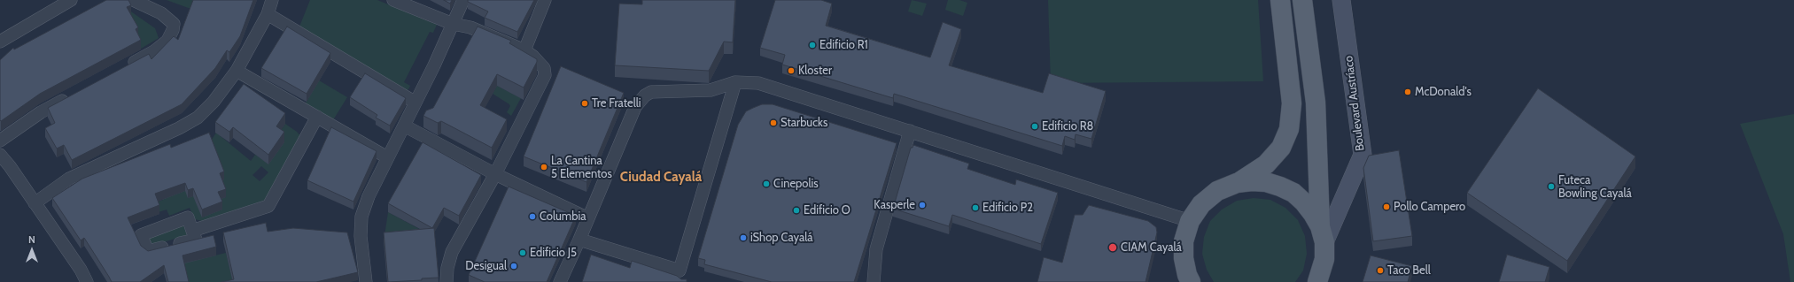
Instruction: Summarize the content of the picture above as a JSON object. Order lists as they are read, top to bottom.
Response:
{
  "streets": {
    "street": ["Boulevard Austríaco"]
  },
  "districts": ["Ciudad Cayalá"],
  "places": [
    "Edificio R1",
    "Kloster",
    "McDonald's",
    "Tre Fratelli",
    "Starbucks",
    "Edificio R8",
    "La Cantina 5 Elementos",
    "Cinepolis",
    "Futeca Bowling Cayalá",
    "Kasperle",
    "Pollo Campero",
    "Edificio P2",
    "Edificio O",
    "Columbia",
    "iShop Cayalá",
    "CIAM Cayalá",
    "Edificio J5",
    "Desigual",
    "Taco Bell"
  ],
  "north": "top"
}
